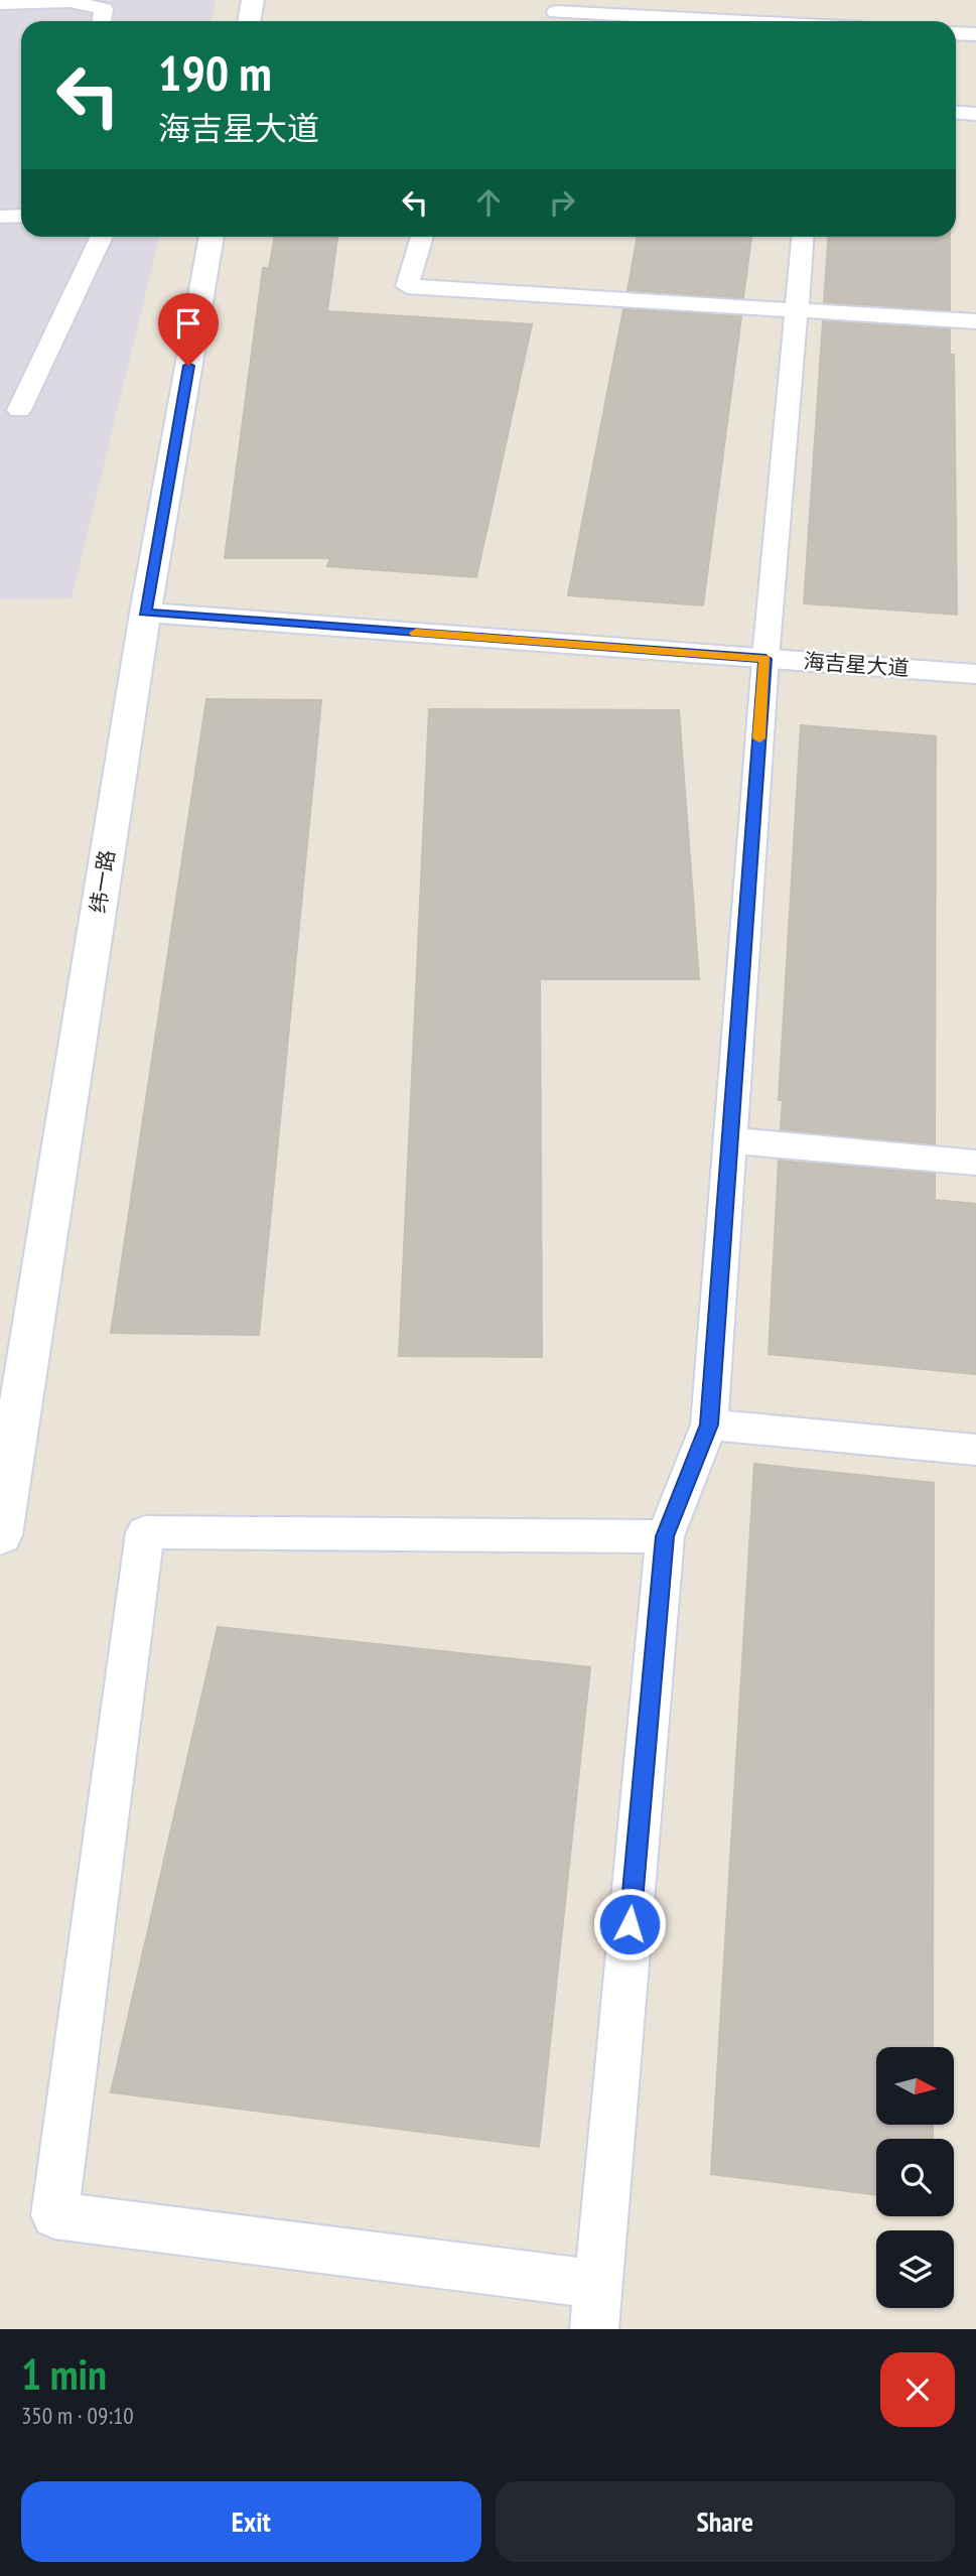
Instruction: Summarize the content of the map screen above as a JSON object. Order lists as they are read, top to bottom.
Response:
{
  "streets": {
    "street": ["海吉星大道", "纬一路"]
  },
  "crossings": [
    ["海吉星大道", "纬一路"]
  ],
  "north": "right",
  "page": {
    "turn": ["190 m", "海吉星大道"],
    "heading": ["1 min", "350 m · 09:10"],
    "buttons": ["Exit", "Share"]
  }
}
